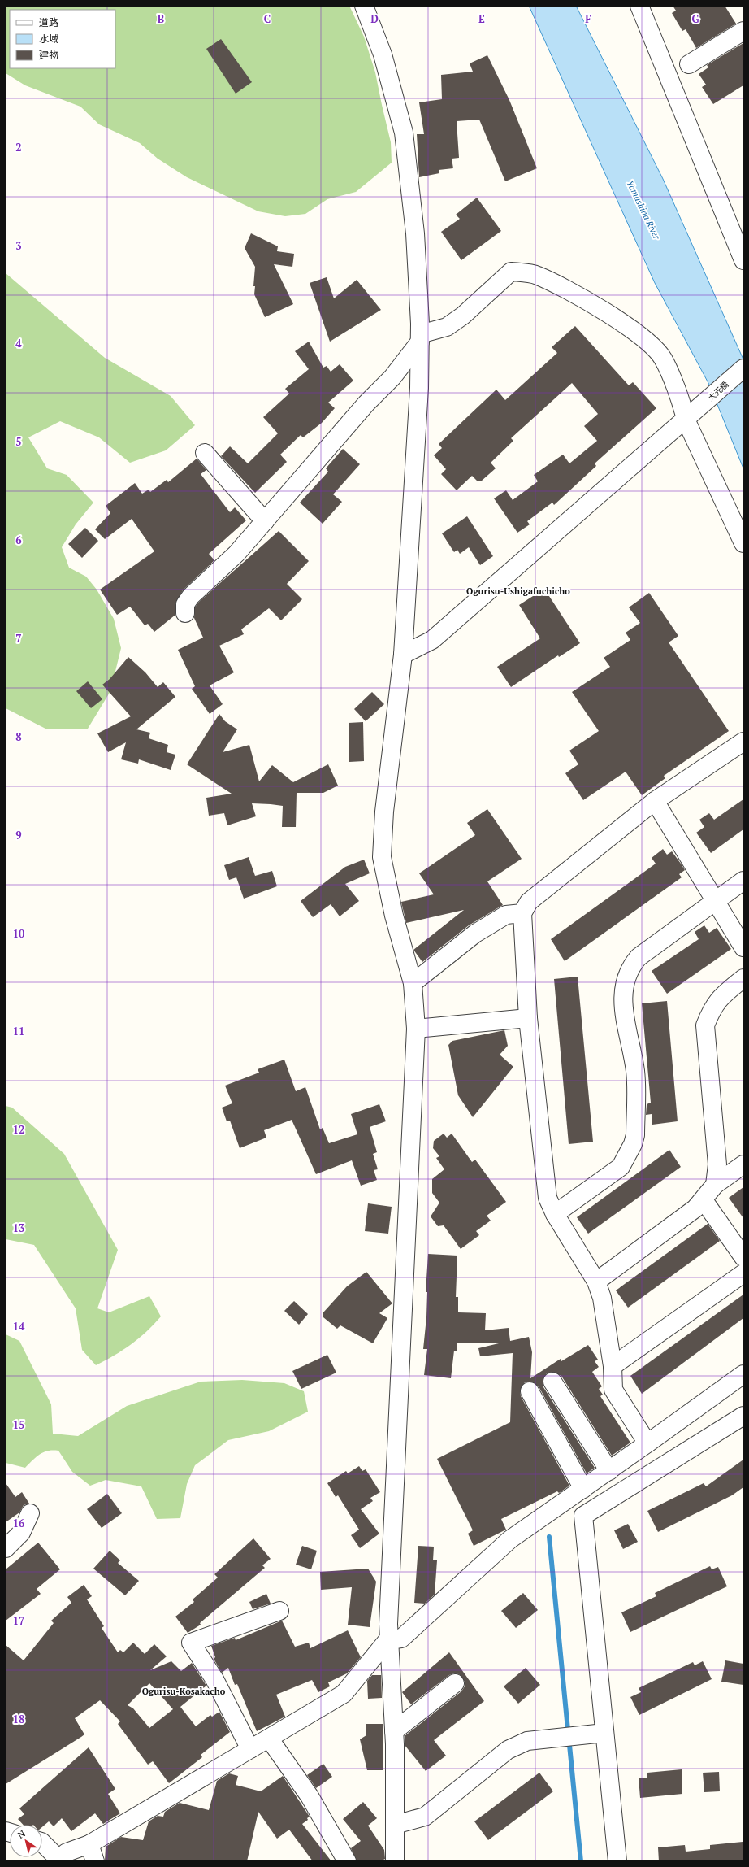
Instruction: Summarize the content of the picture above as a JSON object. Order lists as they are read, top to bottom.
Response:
{
  "streets": {
    "street": ["大元橋"]
  },
  "districts": ["Ogurisu-Ushigafuchicho", "Ogurisu-Kosakacho"],
  "water": ["Yamashina River"],
  "legend": ["道路", "水域", "建物"],
  "north": "top left",
  "grid": {
    "columns": [
      "B",
      "C",
      "D",
      "E",
      "F",
      "G"
    ],
    "rows": [
      "2",
      "3",
      "4",
      "5",
      "6",
      "7",
      "8",
      "9",
      "10",
      "11",
      "12",
      "13",
      "14",
      "15",
      "16",
      "17",
      "18"
    ]
  }
}
